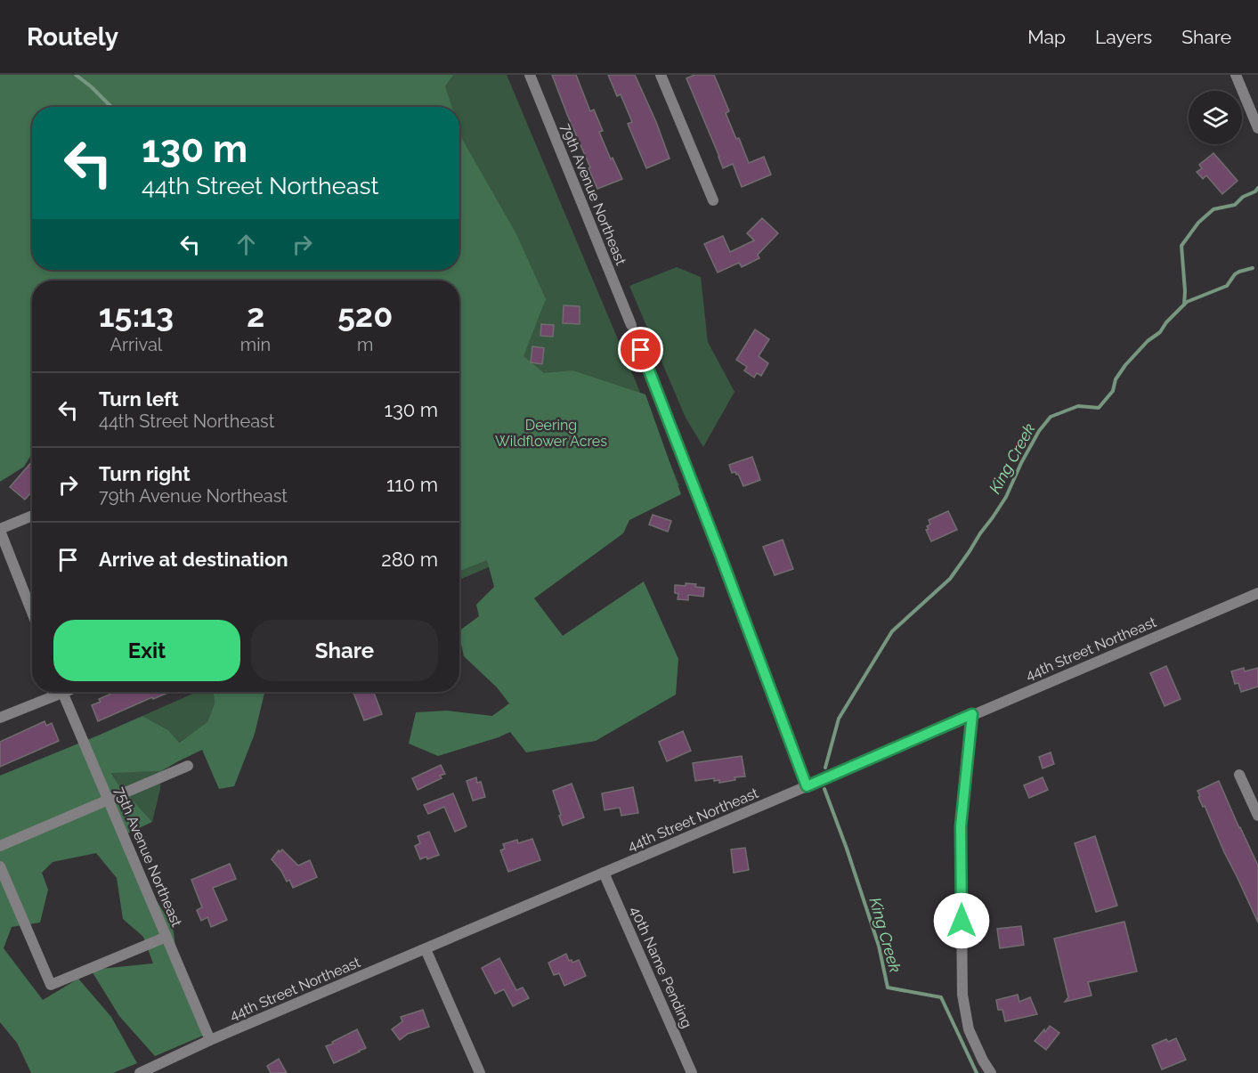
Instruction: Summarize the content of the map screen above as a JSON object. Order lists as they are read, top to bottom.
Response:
{
  "streets": {
    "street": [
      "79th Avenue Northeast",
      "44th Street Northeast",
      "75th Avenue Northeast",
      "40th Name Pending"
    ]
  },
  "crossings": [
    ["44th Street Northeast", "75th Avenue Northeast"],
    ["44th Street Northeast", "40th Name Pending"]
  ],
  "water": ["King Creek"],
  "parks": ["Deering Wildflower Acres"],
  "page": {
    "header": "Routely",
    "nav": ["Map", "Layers", "Share"],
    "turn": ["130 m", "44th Street Northeast"],
    "eta": [
      "15:13",
      "Arrival",
      "2",
      "min",
      "520",
      "m"
    ],
    "list": [
      {
        "name": "Turn left",
        "note": "44th Street Northeast",
        "value": "130 m"
      },
      {
        "name": "Turn right",
        "note": "79th Avenue Northeast",
        "value": "110 m"
      },
      {
        "name": "Arrive at destination",
        "value": "280 m"
      }
    ],
    "buttons": ["Exit", "Share"]
  }
}
